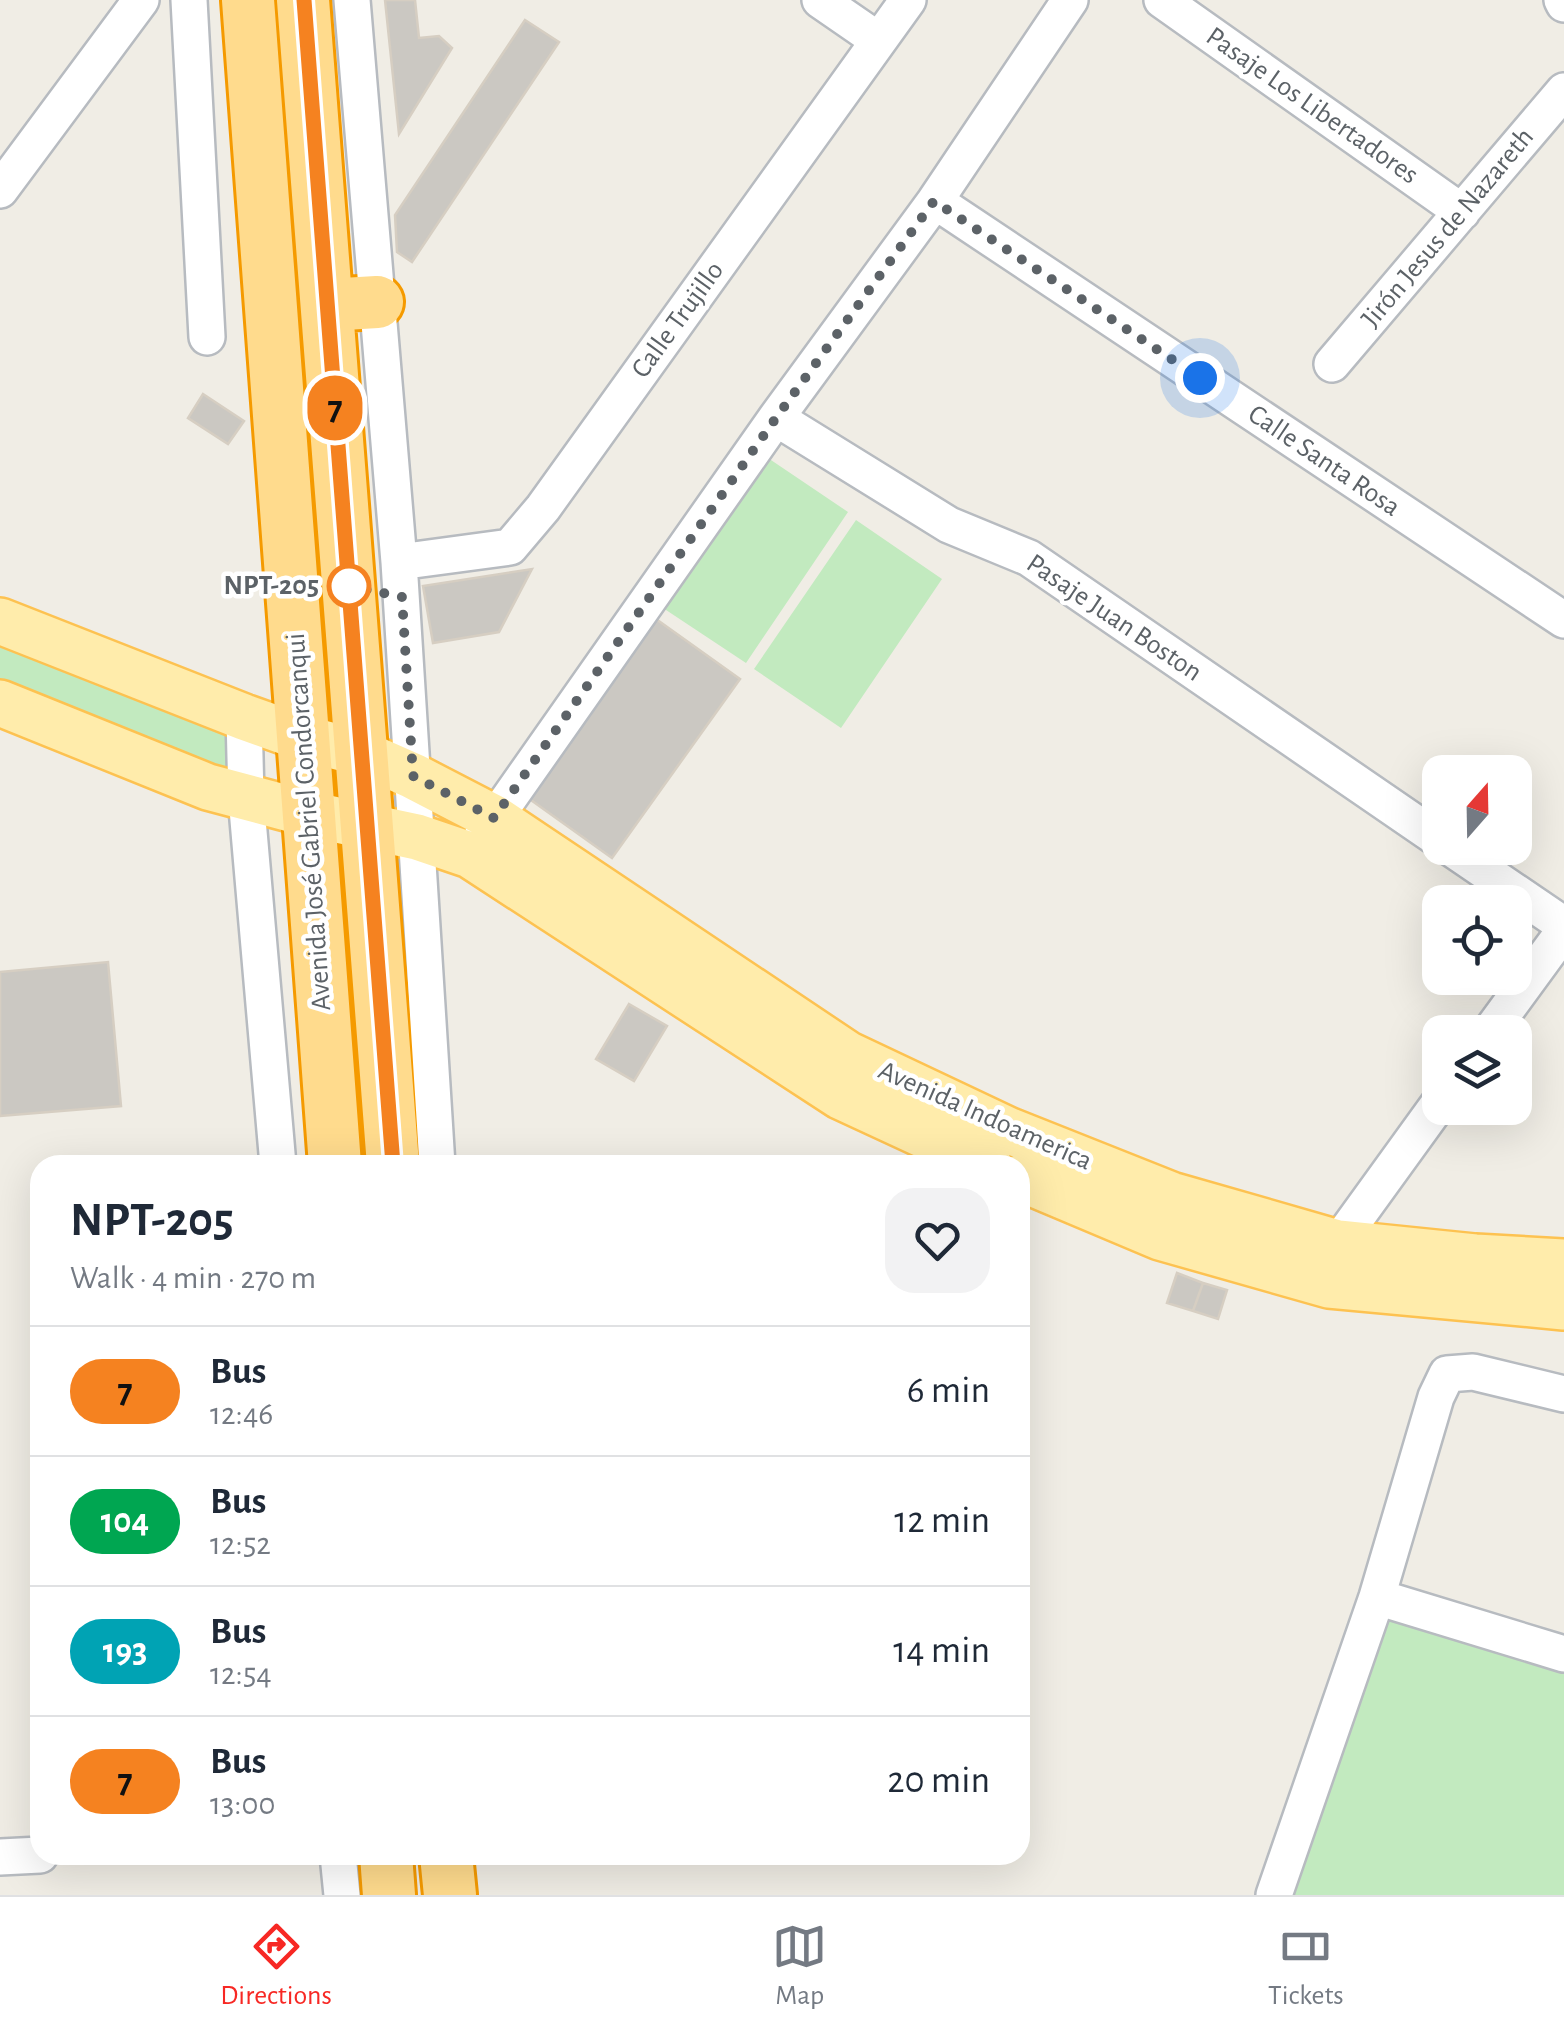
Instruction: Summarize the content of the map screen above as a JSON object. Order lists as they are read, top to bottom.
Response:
{
  "streets": {
    "highway": ["Avenida José Gabriel Condorcanqui"],
    "main road": ["Avenida Indoamerica"],
    "street": [
      "Pasaje Los Libertadores",
      "Jirón Jesus de Nazareth",
      "Calle Trujillo",
      "Calle Santa Rosa",
      "Pasaje Juan Boston"
    ]
  },
  "crossings": [
    ["Pasaje Los Libertadores", "Jirón Jesus de Nazareth"],
    ["Avenida José Gabriel Condorcanqui", "Avenida Indoamerica"]
  ],
  "places": ["NPT-205"],
  "lines": ["bus line 7"],
  "north": "top",
  "page": {
    "on_map": "7",
    "heading": ["NPT-205", "Walk · 4 min · 270 m"],
    "list": [
      {
        "mark": "7",
        "name": "Bus",
        "note": "12:46",
        "value": "6 min"
      },
      {
        "mark": "104",
        "name": "Bus",
        "note": "12:52",
        "value": "12 min"
      },
      {
        "mark": "193",
        "name": "Bus",
        "note": "12:54",
        "value": "14 min"
      },
      {
        "mark": "7",
        "name": "Bus",
        "note": "13:00",
        "value": "20 min"
      }
    ],
    "tabs": ["Directions", "Map", "Tickets"]
  }
}
